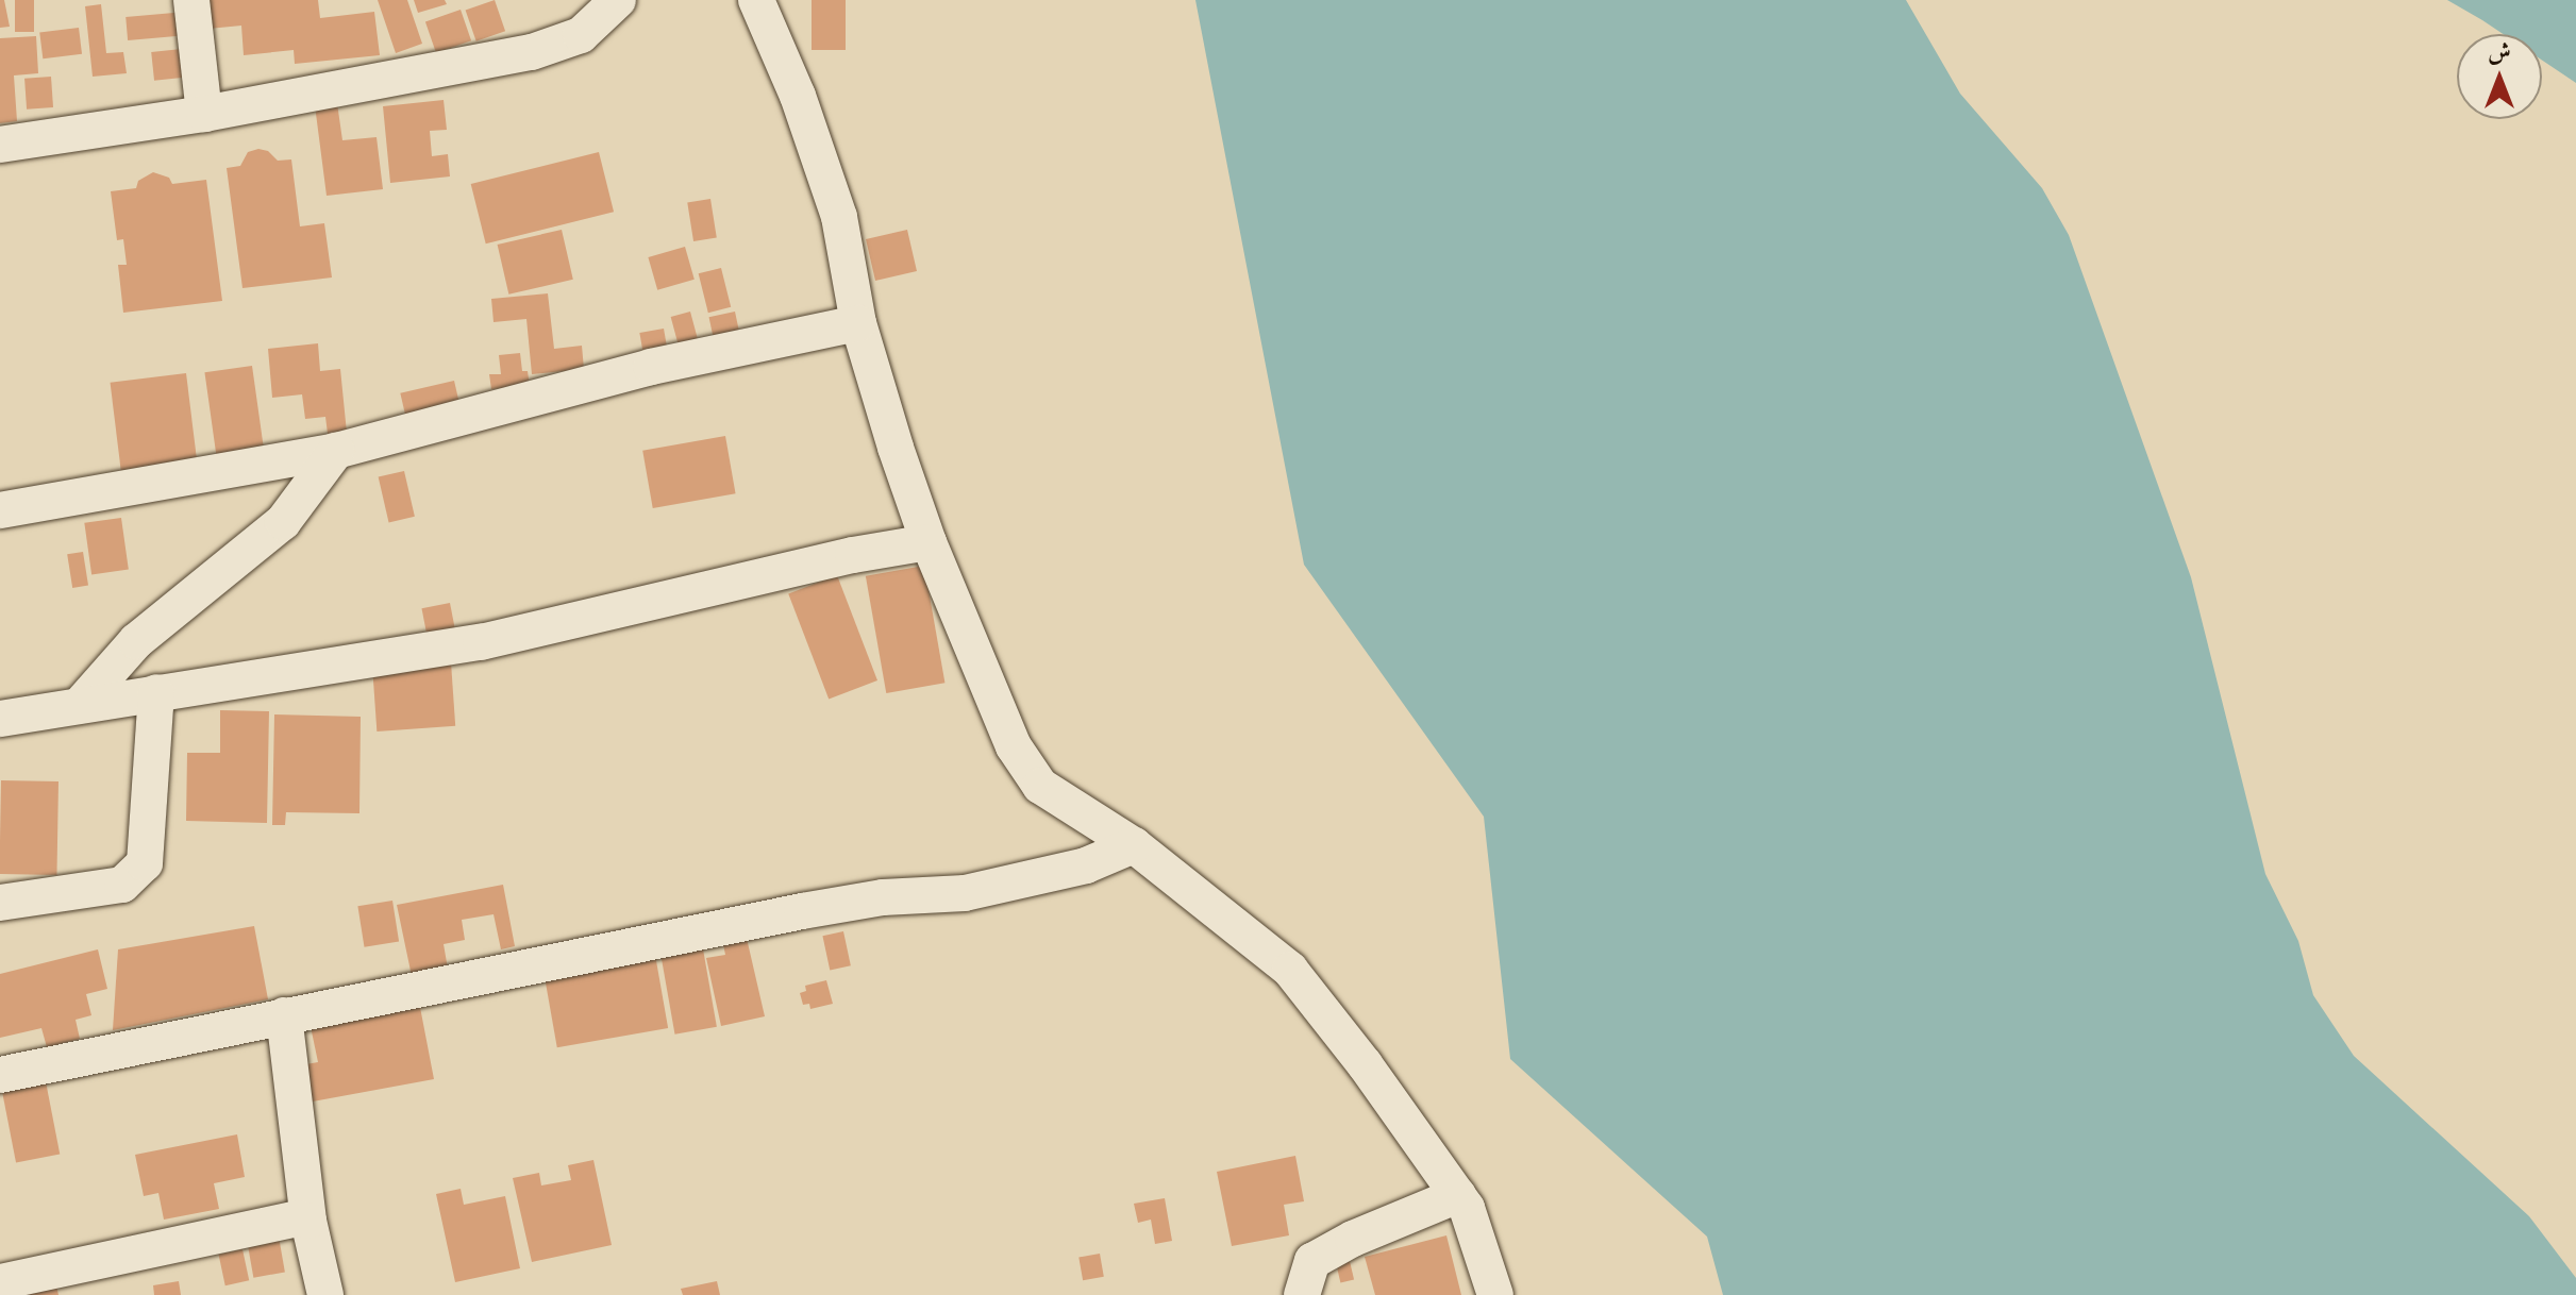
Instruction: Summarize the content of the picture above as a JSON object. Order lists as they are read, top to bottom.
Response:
{
  "north": "top"
}
